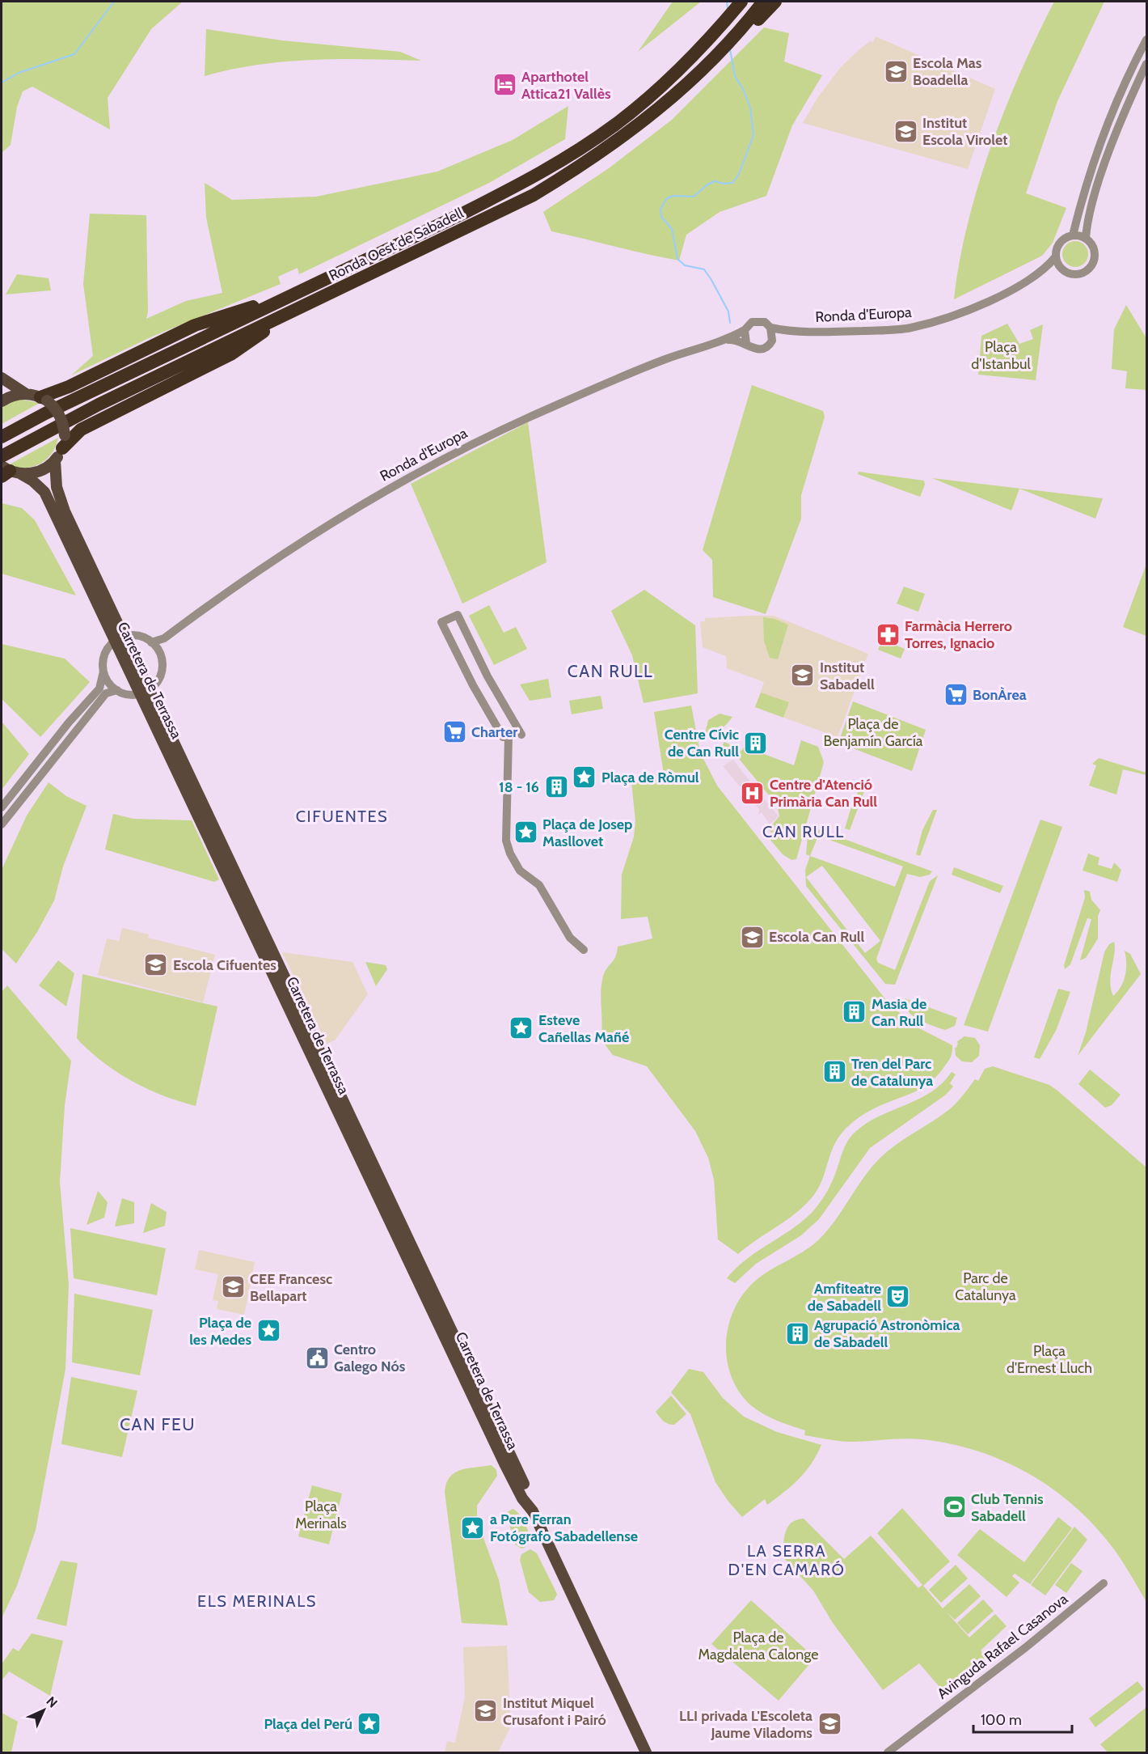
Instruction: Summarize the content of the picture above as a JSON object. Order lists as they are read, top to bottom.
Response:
{
  "streets": {
    "highway": ["Ronda Oest de Sabadell"],
    "main road": ["Carretera de Terrassa"],
    "street": ["Ronda d'Europa", "Avinguda Rafael Casanova"]
  },
  "crossings": [
    ["Ronda Oest de Sabadell", "Carretera de Terrassa"]
  ],
  "districts": [
    "CAN RULL",
    "CIFUENTES",
    "CAN RULL",
    "CAN FEU",
    "LA SERRA D'EN CAMARÓ",
    "ELS MERINALS"
  ],
  "parks": [
    "Plaça d'Istanbul",
    "Plaça de Benjamín García",
    "Parc de Catalunya",
    "Plaça d'Ernest Lluch",
    "Plaça Merinals",
    "Plaça de Magdalena Calonge"
  ],
  "places": {
    "school or university": [
      "Escola Mas Boadella",
      "Institut Escola Virolet",
      "Institut Sabadell",
      "Escola Can Rull",
      "Escola Cifuentes",
      "CEE Francesc Bellapart",
      "Institut Miquel Crusafont i Pairó",
      "LLI privada L'Escoleta Jaume Viladoms"
    ],
    "hotel": ["Aparthotel Attica21 Vallès"],
    "pharmacy": ["Farmàcia Herrero Torres, Ignacio"],
    "supermarket": ["BonÀrea", "Charter"],
    "building": [
      "Centre Cívic de Can Rull",
      "18 - 16",
      "Masia de Can Rull",
      "Tren del Parc de Catalunya",
      "Agrupació Astronòmica de Sabadell"
    ],
    "place": [
      "Plaça de Ròmul",
      "Plaça de Josep Masllovet",
      "Esteve Cañellas Mañé",
      "Plaça de les Medes",
      "a Pere Ferran Fotógrafo Sabadellense",
      "Plaça del Perú"
    ],
    "hospital": ["Centre d'Atenció Primària Can Rull"],
    "theatre": ["Amfiteatre de Sabadell"],
    "public building": ["Centro Galego Nós"],
    "sports": ["Club Tennis Sabadell"]
  },
  "scale_bar": "100 m",
  "north": "top right"
}
